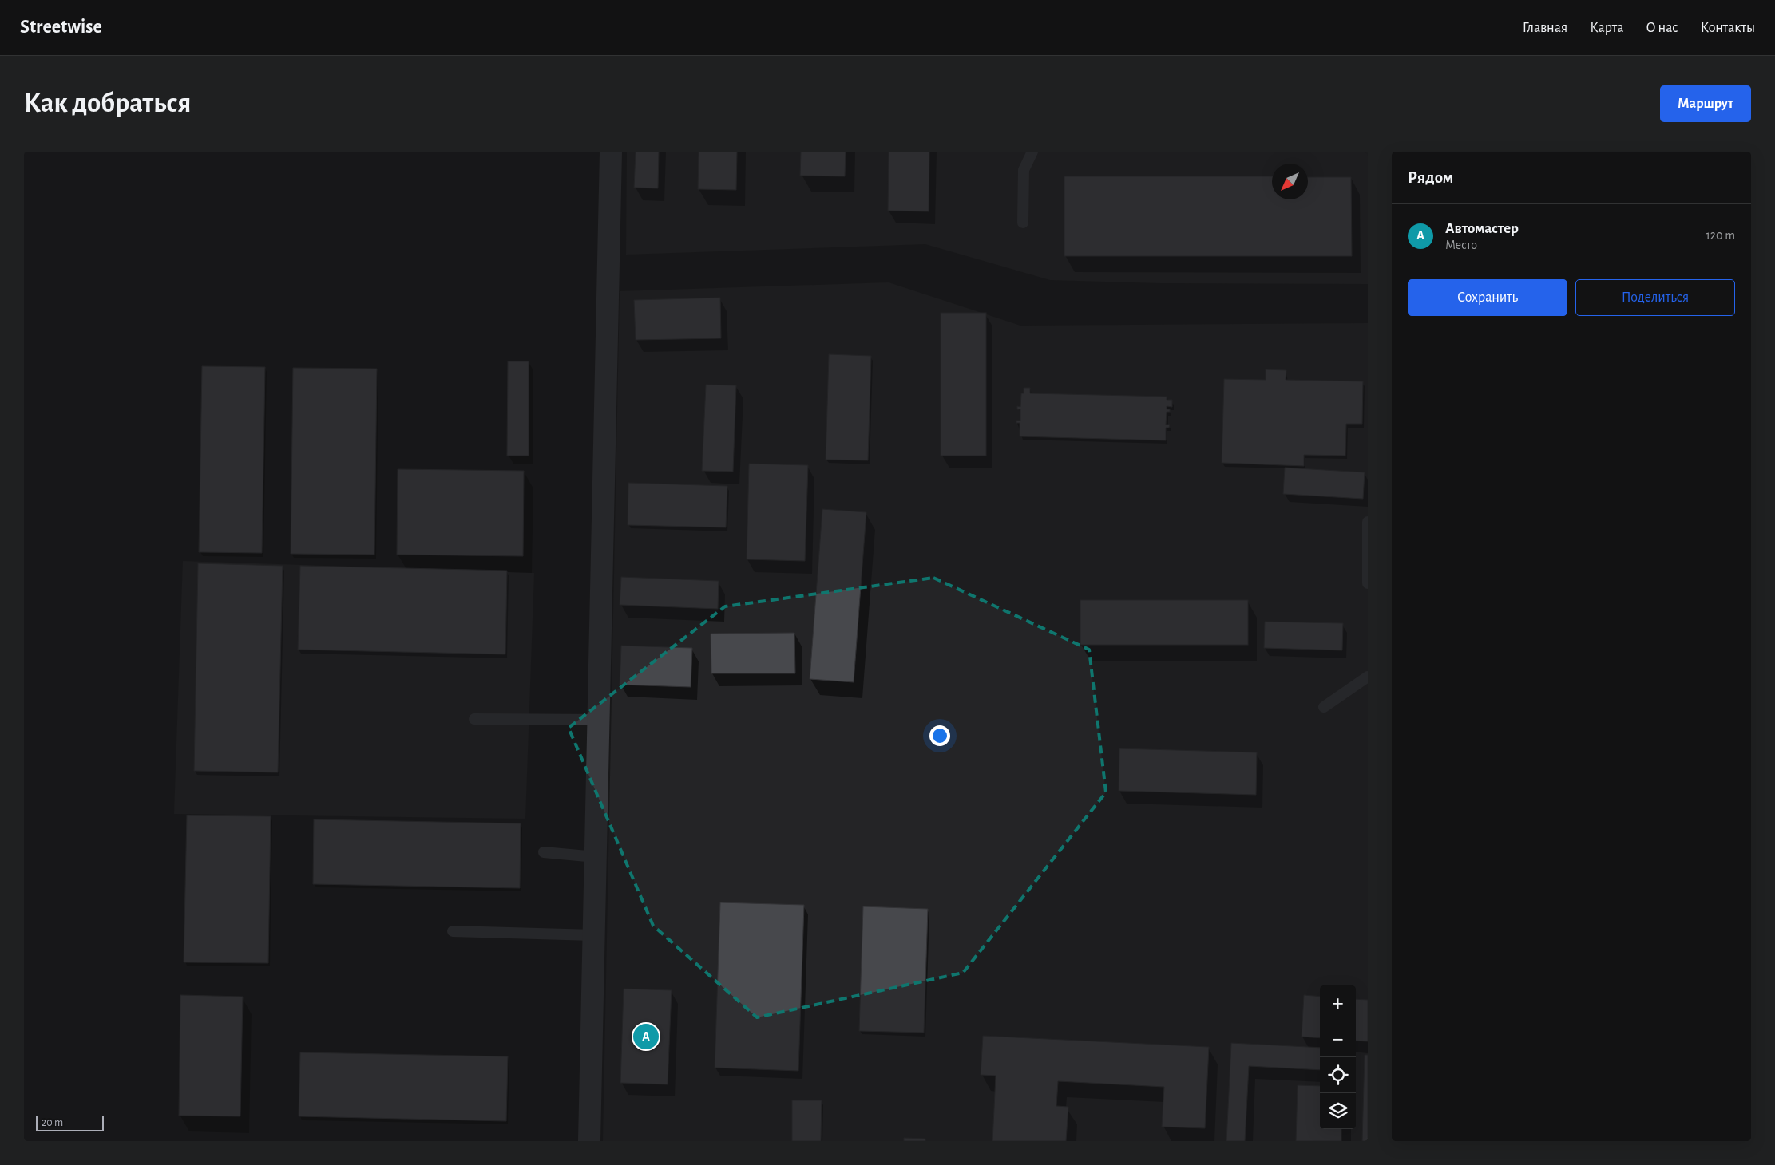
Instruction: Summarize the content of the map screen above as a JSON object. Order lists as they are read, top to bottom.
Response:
{
  "scale_bar": "20 m",
  "north": "bottom left",
  "page": {
    "header": "Streetwise",
    "nav": [
      "Главная",
      "Карта",
      "О нас",
      "Контакты"
    ],
    "buttons": [
      "Маршрут",
      ["Сохранить", "Поделиться"]
    ],
    "title": "Как добраться",
    "heading": "Рядом",
    "list": [
      {
        "mark": "A",
        "name": "Автомастер",
        "note": "Место",
        "value": "120 m"
      }
    ],
    "map_buttons": ["+", "−"],
    "pins": "A",
    "scale": "20 m"
  }
}
